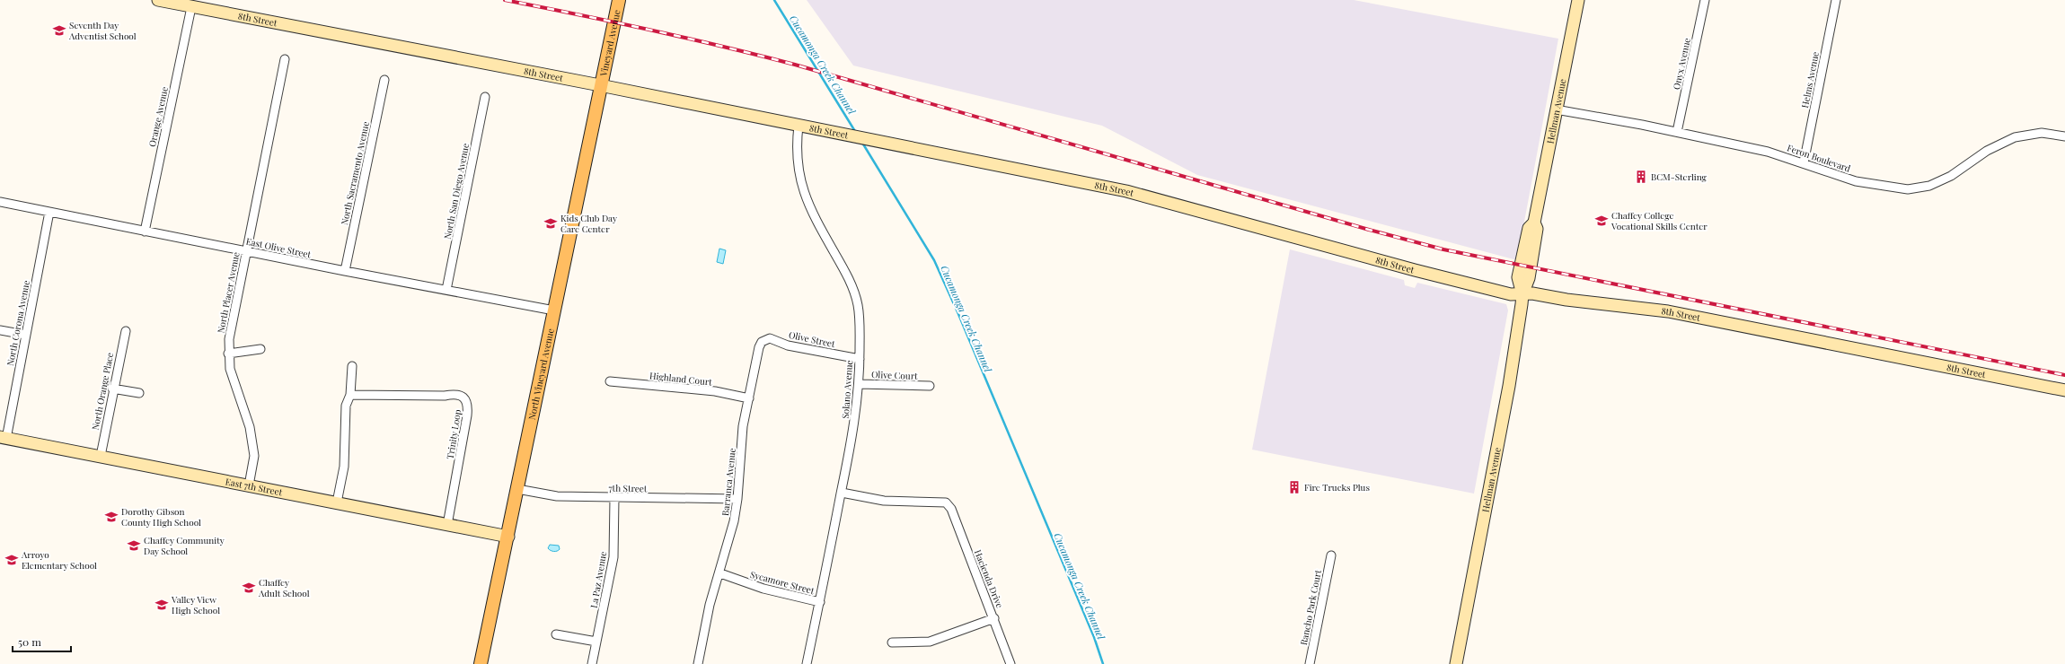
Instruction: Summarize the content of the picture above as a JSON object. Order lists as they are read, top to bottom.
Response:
{
  "streets": {
    "main road": ["Vineyard Avenue", "North Vineyard Avenue"],
    "street": [
      "8th Street",
      "Onyx Avenue",
      "Helms Avenue",
      "Hellman Avenue",
      "Orange Avenue",
      "Feron Boulevard",
      "North Sacramento Avenue",
      "North San Diego Avenue",
      "East Olive Street",
      "North Placer Avenue",
      "North Corona Avenue",
      "Olive Street",
      "Olive Court",
      "Highland Court",
      "Solano Avenue",
      "North Orange Place",
      "Trinity Loop",
      "Barranca Avenue",
      "East 7th Street",
      "7th Street",
      "Hacienda Drive",
      "La Paz Avenue",
      "Sycamore Street",
      "Rancho Park Court"
    ]
  },
  "crossings": [
    ["8th Street", "Vineyard Avenue"],
    ["8th Street", "Hellman Avenue"],
    ["8th Street", "Orange Avenue"],
    ["8th Street", "North Vineyard Avenue"],
    ["8th Street", "Solano Avenue"],
    ["Vineyard Avenue", "North Vineyard Avenue"],
    ["Onyx Avenue", "Feron Boulevard"],
    ["Helms Avenue", "Feron Boulevard"],
    ["Hellman Avenue", "Feron Boulevard"],
    ["Orange Avenue", "East Olive Street"],
    ["North Sacramento Avenue", "East Olive Street"],
    ["North San Diego Avenue", "East Olive Street"],
    ["East Olive Street", "North Placer Avenue"],
    ["East Olive Street", "North Corona Avenue"],
    ["East Olive Street", "North Vineyard Avenue"],
    ["North Placer Avenue", "East 7th Street"],
    ["North Corona Avenue", "East 7th Street"],
    ["Olive Street", "Solano Avenue"],
    ["Olive Street", "Barranca Avenue"],
    ["North Vineyard Avenue", "East 7th Street"],
    ["North Vineyard Avenue", "7th Street"],
    ["Olive Court", "Solano Avenue"],
    ["Highland Court", "Barranca Avenue"],
    ["Solano Avenue", "Hacienda Drive"],
    ["Solano Avenue", "Sycamore Street"],
    ["North Orange Place", "East 7th Street"],
    ["Trinity Loop", "East 7th Street"],
    ["Barranca Avenue", "7th Street"],
    ["Barranca Avenue", "Sycamore Street"],
    ["7th Street", "La Paz Avenue"]
  ],
  "water": ["Cucamonga Creek Channel"],
  "places": {
    "school or university": [
      "Seventh Day Adventist School",
      "Chaffey College Vocational Skills Center",
      "Kids Club Day Care Center",
      "Dorothy Gibson County High School",
      "Chaffey Community Day School",
      "Arroyo Elementary School",
      "Chaffey Adult School",
      "Valley View High School"
    ],
    "building": ["BCM-Sterling", "Fire Trucks Plus"]
  },
  "scale_bar": "50 m"
}
